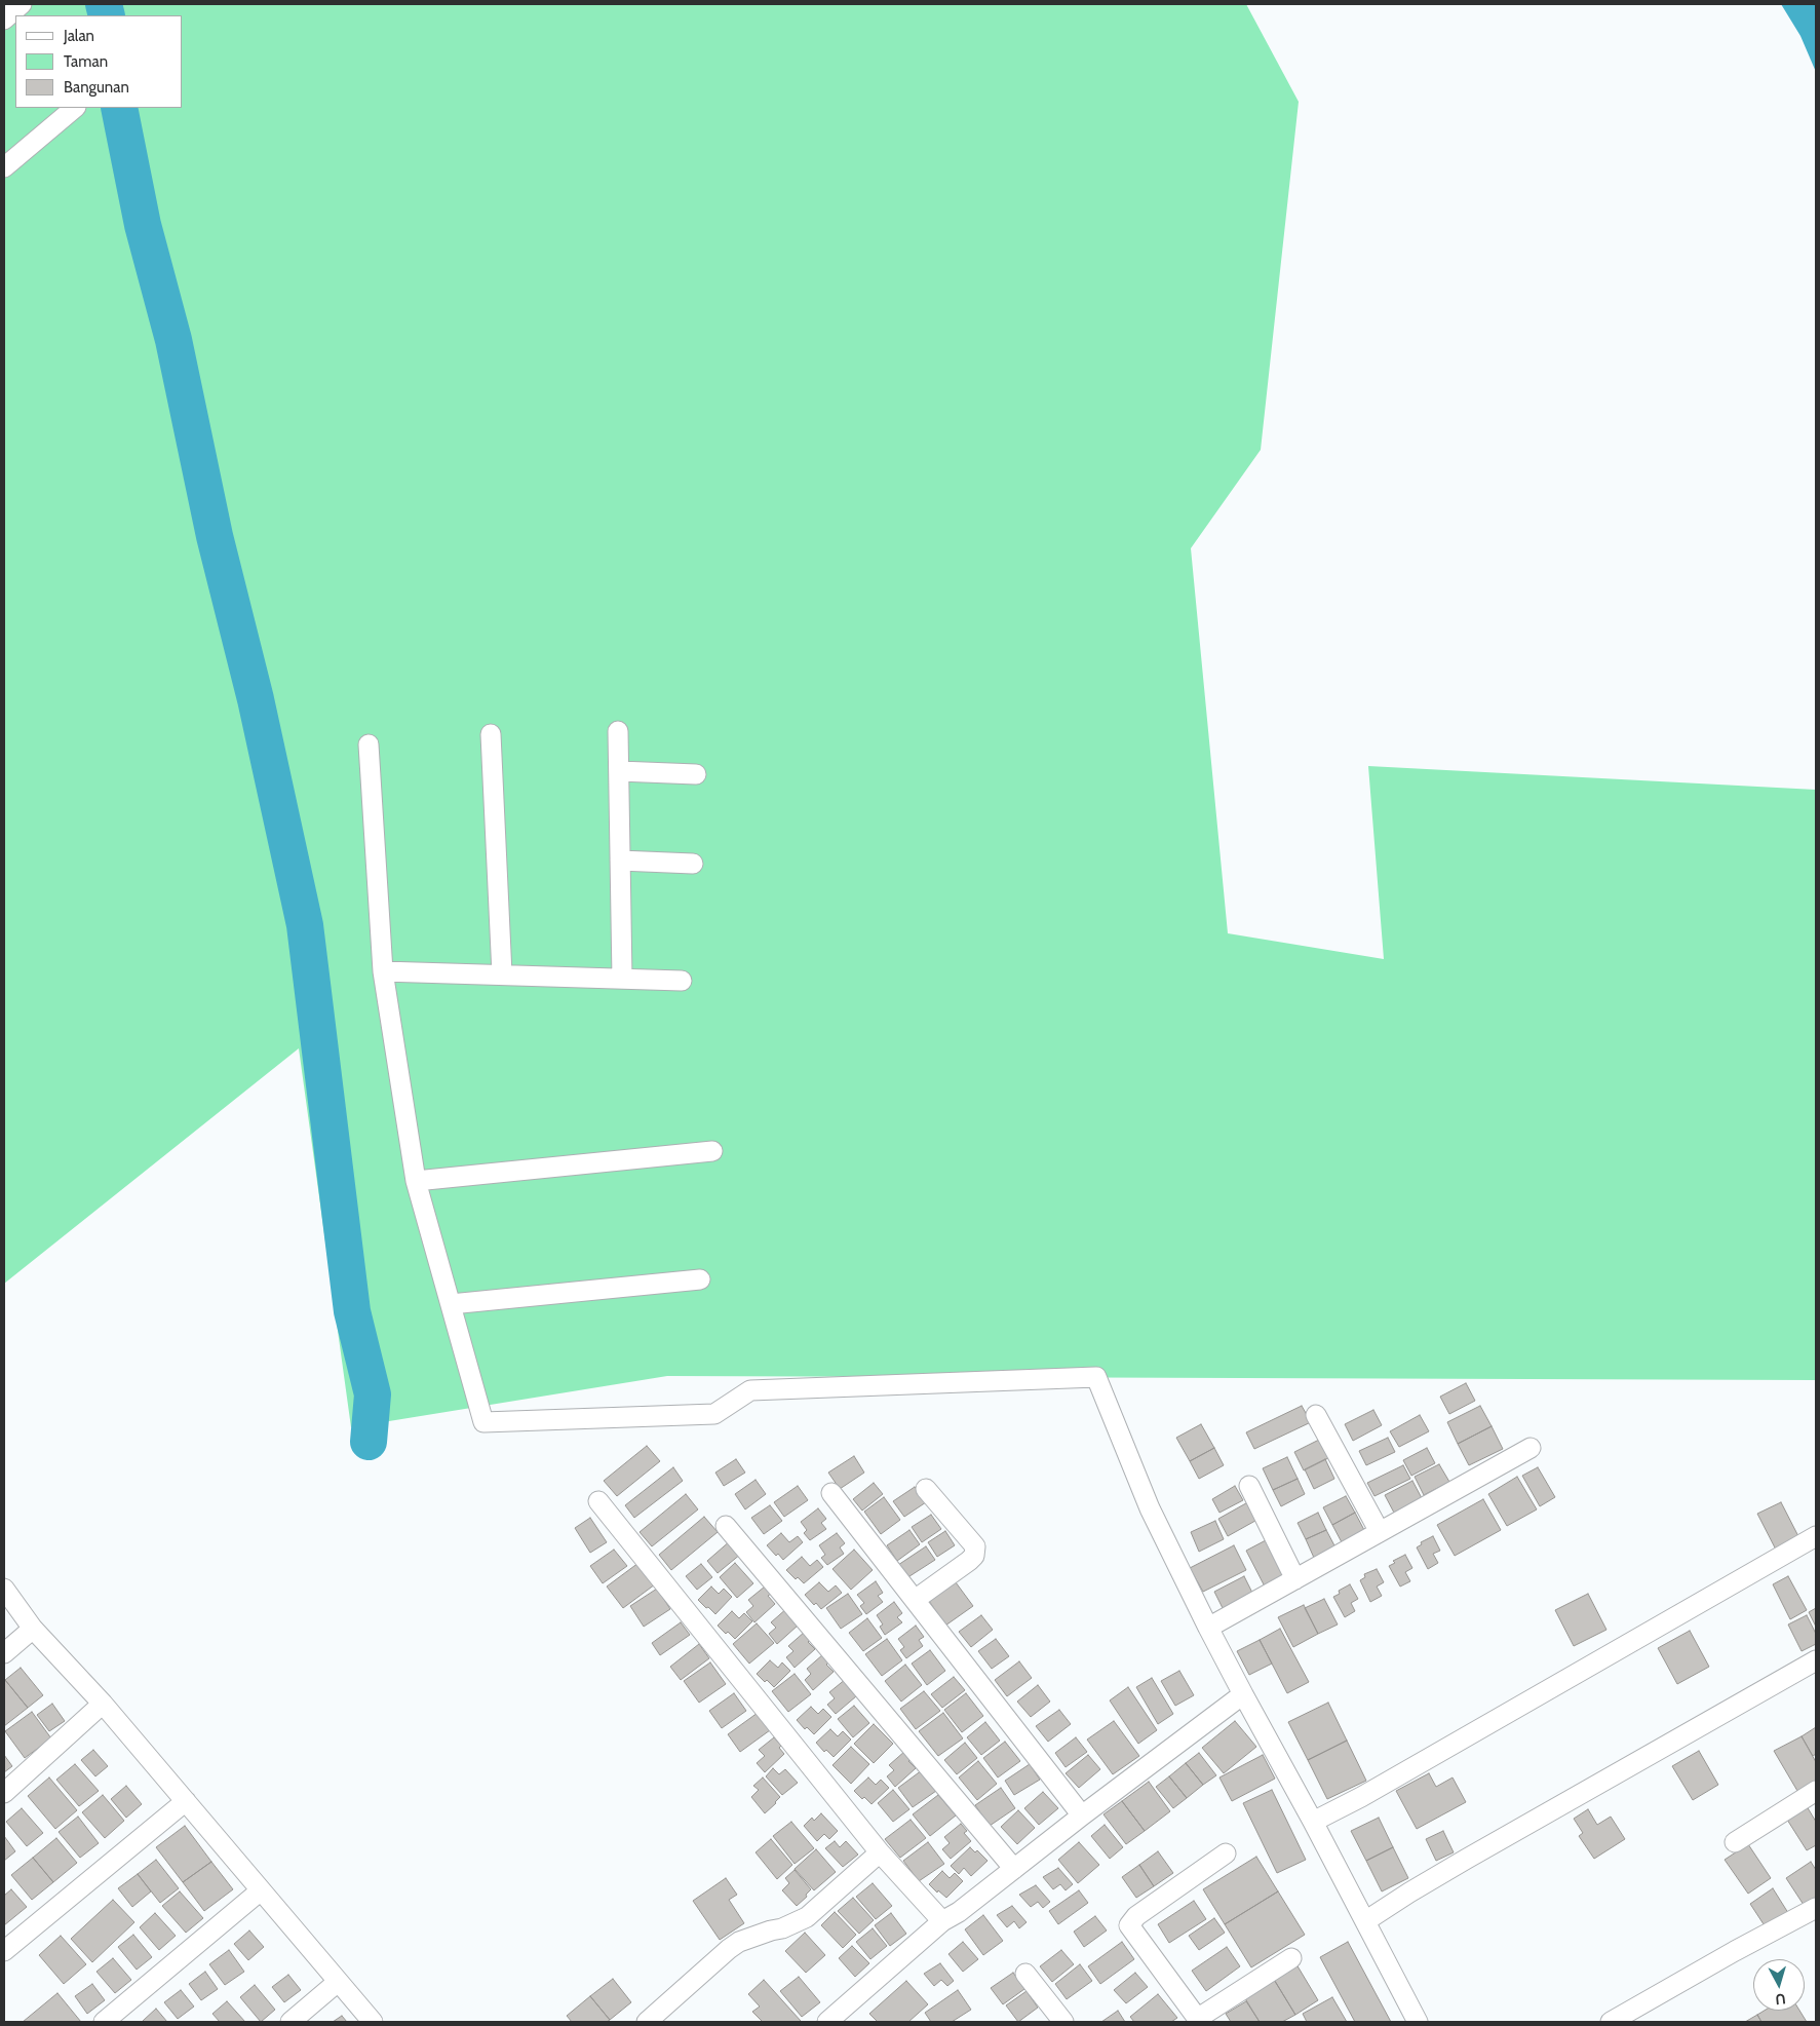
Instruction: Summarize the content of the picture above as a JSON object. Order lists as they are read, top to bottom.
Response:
{
  "legend": ["Jalan", "Taman", "Bangunan"],
  "north": "bottom"
}
